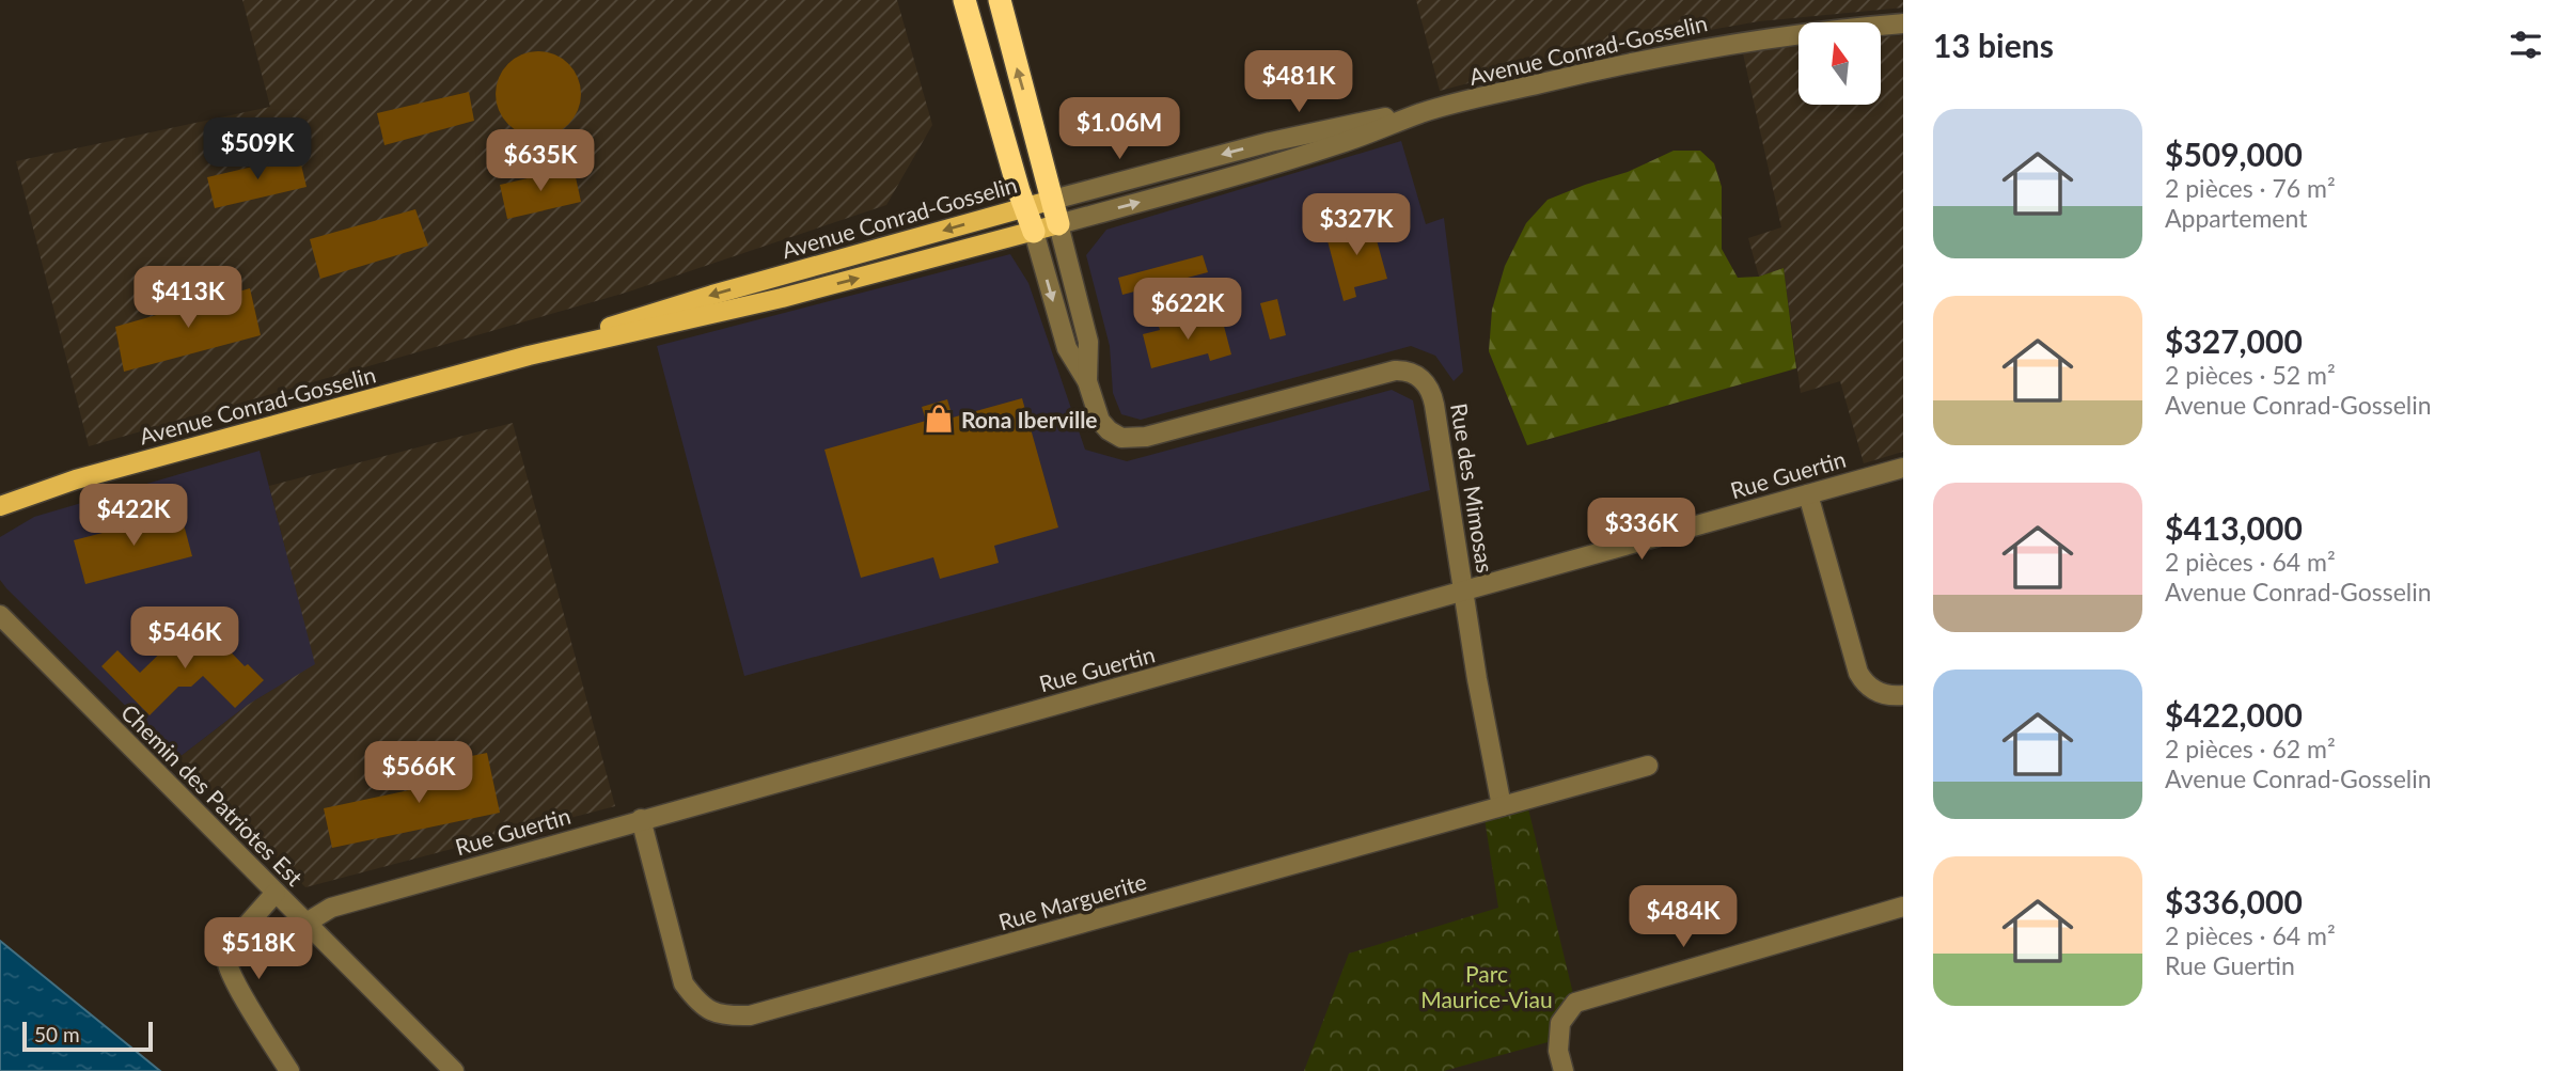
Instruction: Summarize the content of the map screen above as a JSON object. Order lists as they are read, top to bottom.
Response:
{
  "streets": {
    "main road": ["Avenue Conrad-Gosselin"],
    "street": [
      "Rue Guertin",
      "Rue des Mimosas",
      "Chemin des Patriotes Est",
      "Rue Marguerite"
    ]
  },
  "crossings": [
    ["Avenue Conrad-Gosselin", "Rue des Mimosas"],
    ["Rue Guertin", "Rue des Mimosas"],
    ["Rue Guertin", "Chemin des Patriotes Est"],
    ["Rue Guertin", "Rue Marguerite"],
    ["Rue des Mimosas", "Rue Marguerite"]
  ],
  "parks": ["Parc Maurice-Viau"],
  "places": {
    "shop": ["Rona Iberville"]
  },
  "scale_bar": "50 m",
  "north": "top",
  "page": {
    "heading": "13 biens",
    "price": [
      "$481K",
      "$1.06M",
      "$509K",
      "$635K",
      "$327K",
      "$413K",
      "$622K",
      "$422K",
      "$336K",
      "$546K",
      "$566K",
      "$484K",
      "$518K"
    ],
    "list": [
      {
        "name": "$509,000",
        "note": "2 pièces · 76 m² · Appartement"
      },
      {
        "name": "$327,000",
        "note": "2 pièces · 52 m² · Avenue Conrad-Gosselin"
      },
      {
        "name": "$413,000",
        "note": "2 pièces · 64 m² · Avenue Conrad-Gosselin"
      },
      {
        "name": "$422,000",
        "note": "2 pièces · 62 m² · Avenue Conrad-Gosselin"
      },
      {
        "name": "$336,000",
        "note": "2 pièces · 64 m² · Rue Guertin"
      }
    ],
    "scale": "50 m"
  }
}
